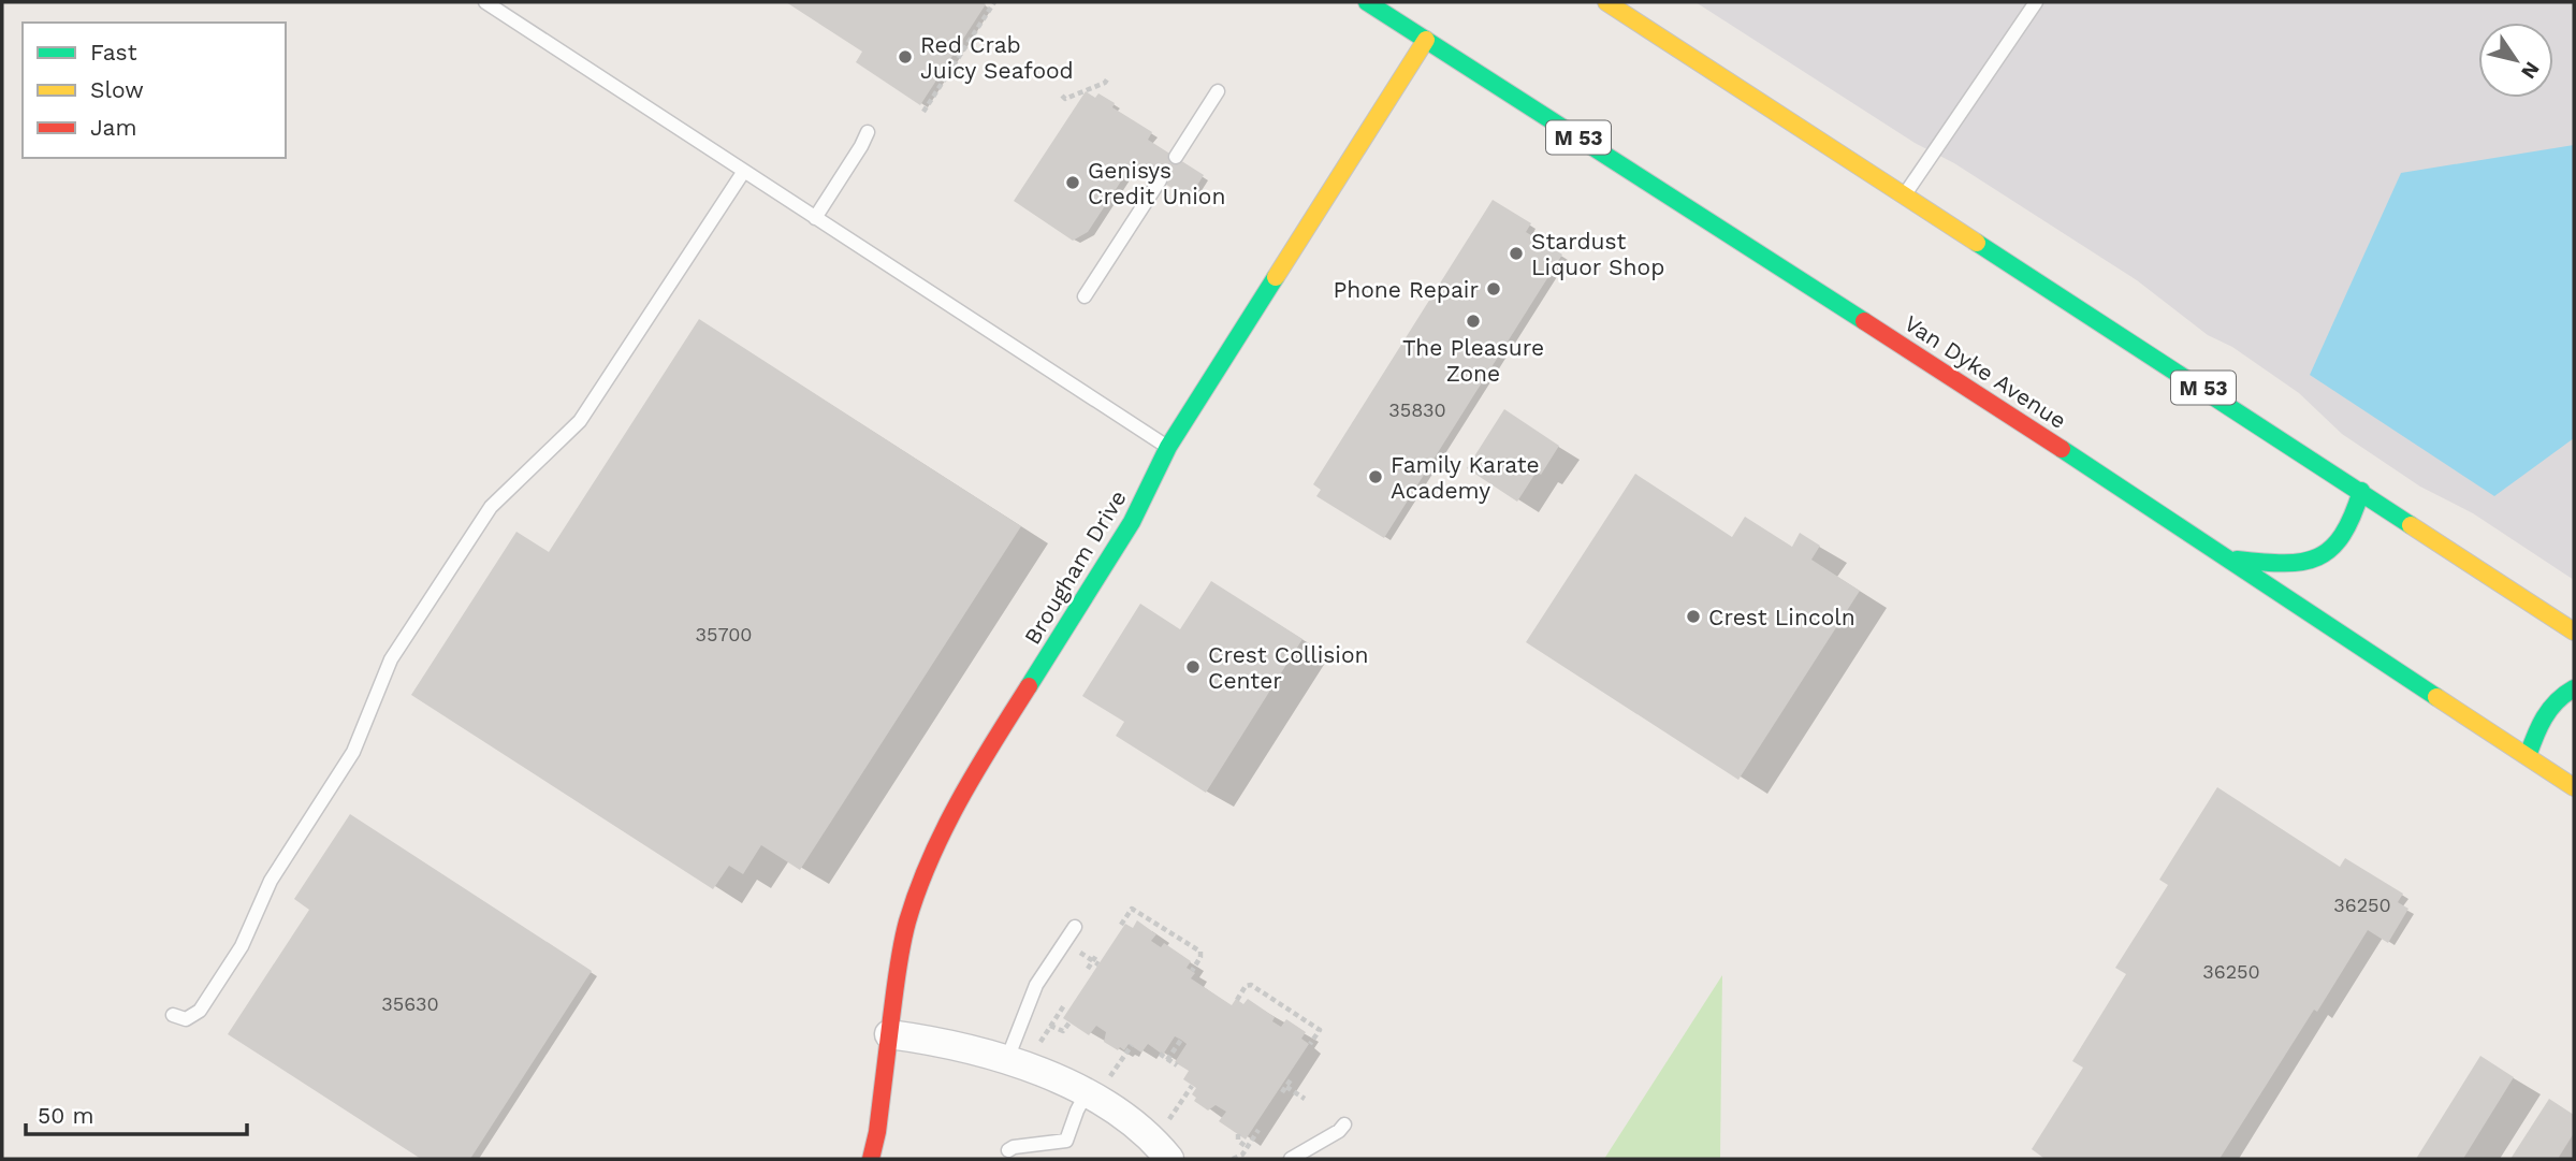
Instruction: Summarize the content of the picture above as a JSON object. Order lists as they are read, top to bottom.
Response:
{
  "streets": {
    "main road": ["M 53", "Van Dyke Avenue", "Brougham Drive"]
  },
  "crossings": [
    ["Van Dyke Avenue", "Brougham Drive"]
  ],
  "places": [
    "Red Crab Juicy Seafood",
    "Genisys Credit Union",
    "Stardust Liquor Shop",
    "Phone Repair",
    "The Pleasure Zone",
    "Family Karate Academy",
    "Crest Lincoln",
    "Crest Collision Center"
  ],
  "house_numbers": [
    "35830",
    "35700",
    "36250",
    "36250",
    "35630"
  ],
  "legend": ["Fast", "Slow", "Jam"],
  "scale_bar": "50 m",
  "north": "bottom right"
}
